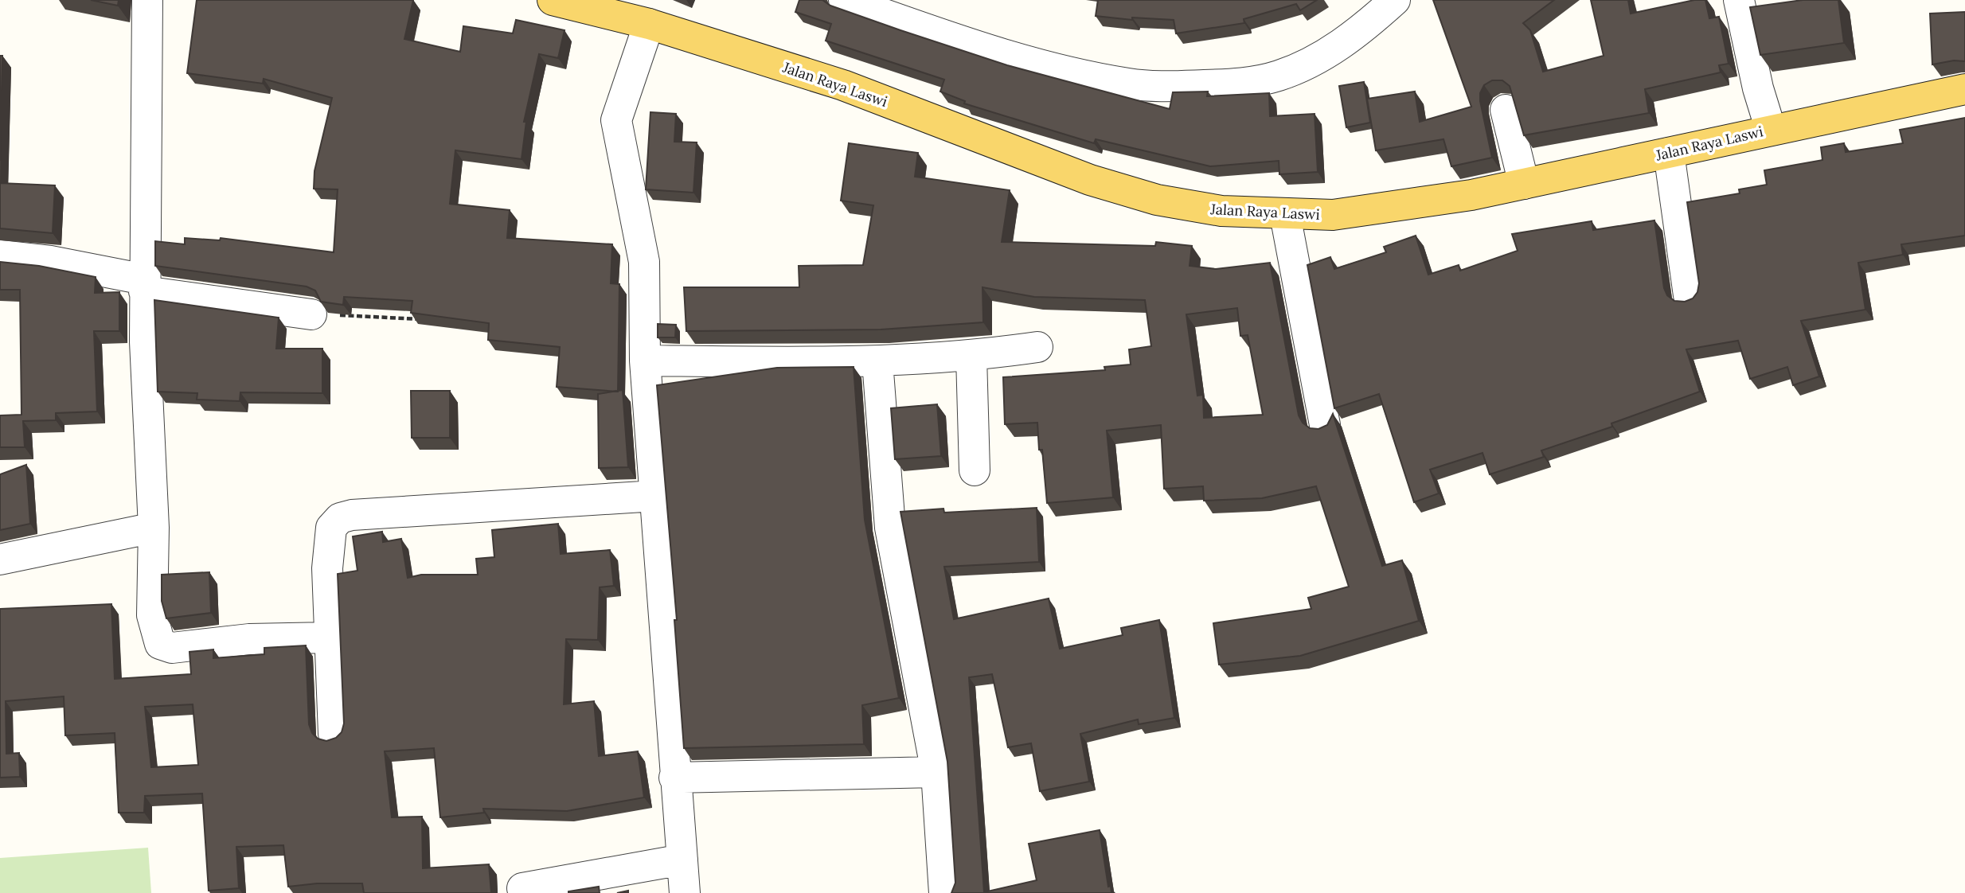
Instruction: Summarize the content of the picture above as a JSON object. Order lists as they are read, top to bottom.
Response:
{
  "streets": {
    "main road": ["Jalan Raya Laswi"]
  }
}
